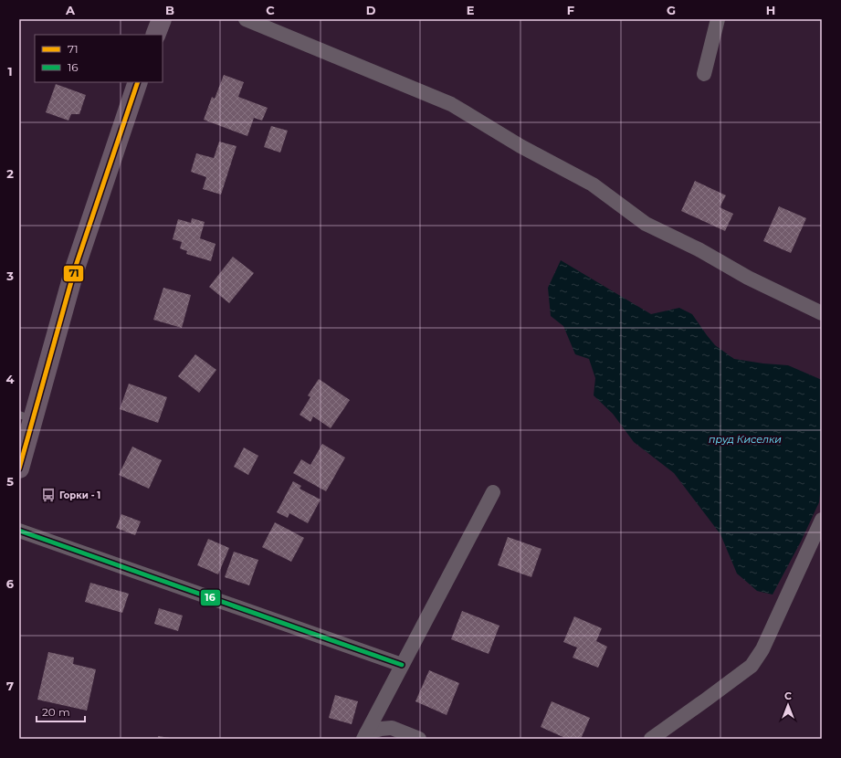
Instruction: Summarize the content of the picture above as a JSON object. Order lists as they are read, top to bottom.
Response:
{
  "water": ["пруд Киселки"],
  "places": {
    "bus stop": ["Горки - 1"]
  },
  "lines": ["transit line 71", "transit line 16"],
  "legend": ["71", "16"],
  "scale_bar": "20 m",
  "north": "top",
  "grid": {
    "columns": [
      "A",
      "B",
      "C",
      "D",
      "E",
      "F",
      "G",
      "H"
    ],
    "rows": [
      "1",
      "2",
      "3",
      "4",
      "5",
      "6",
      "7"
    ]
  }
}
